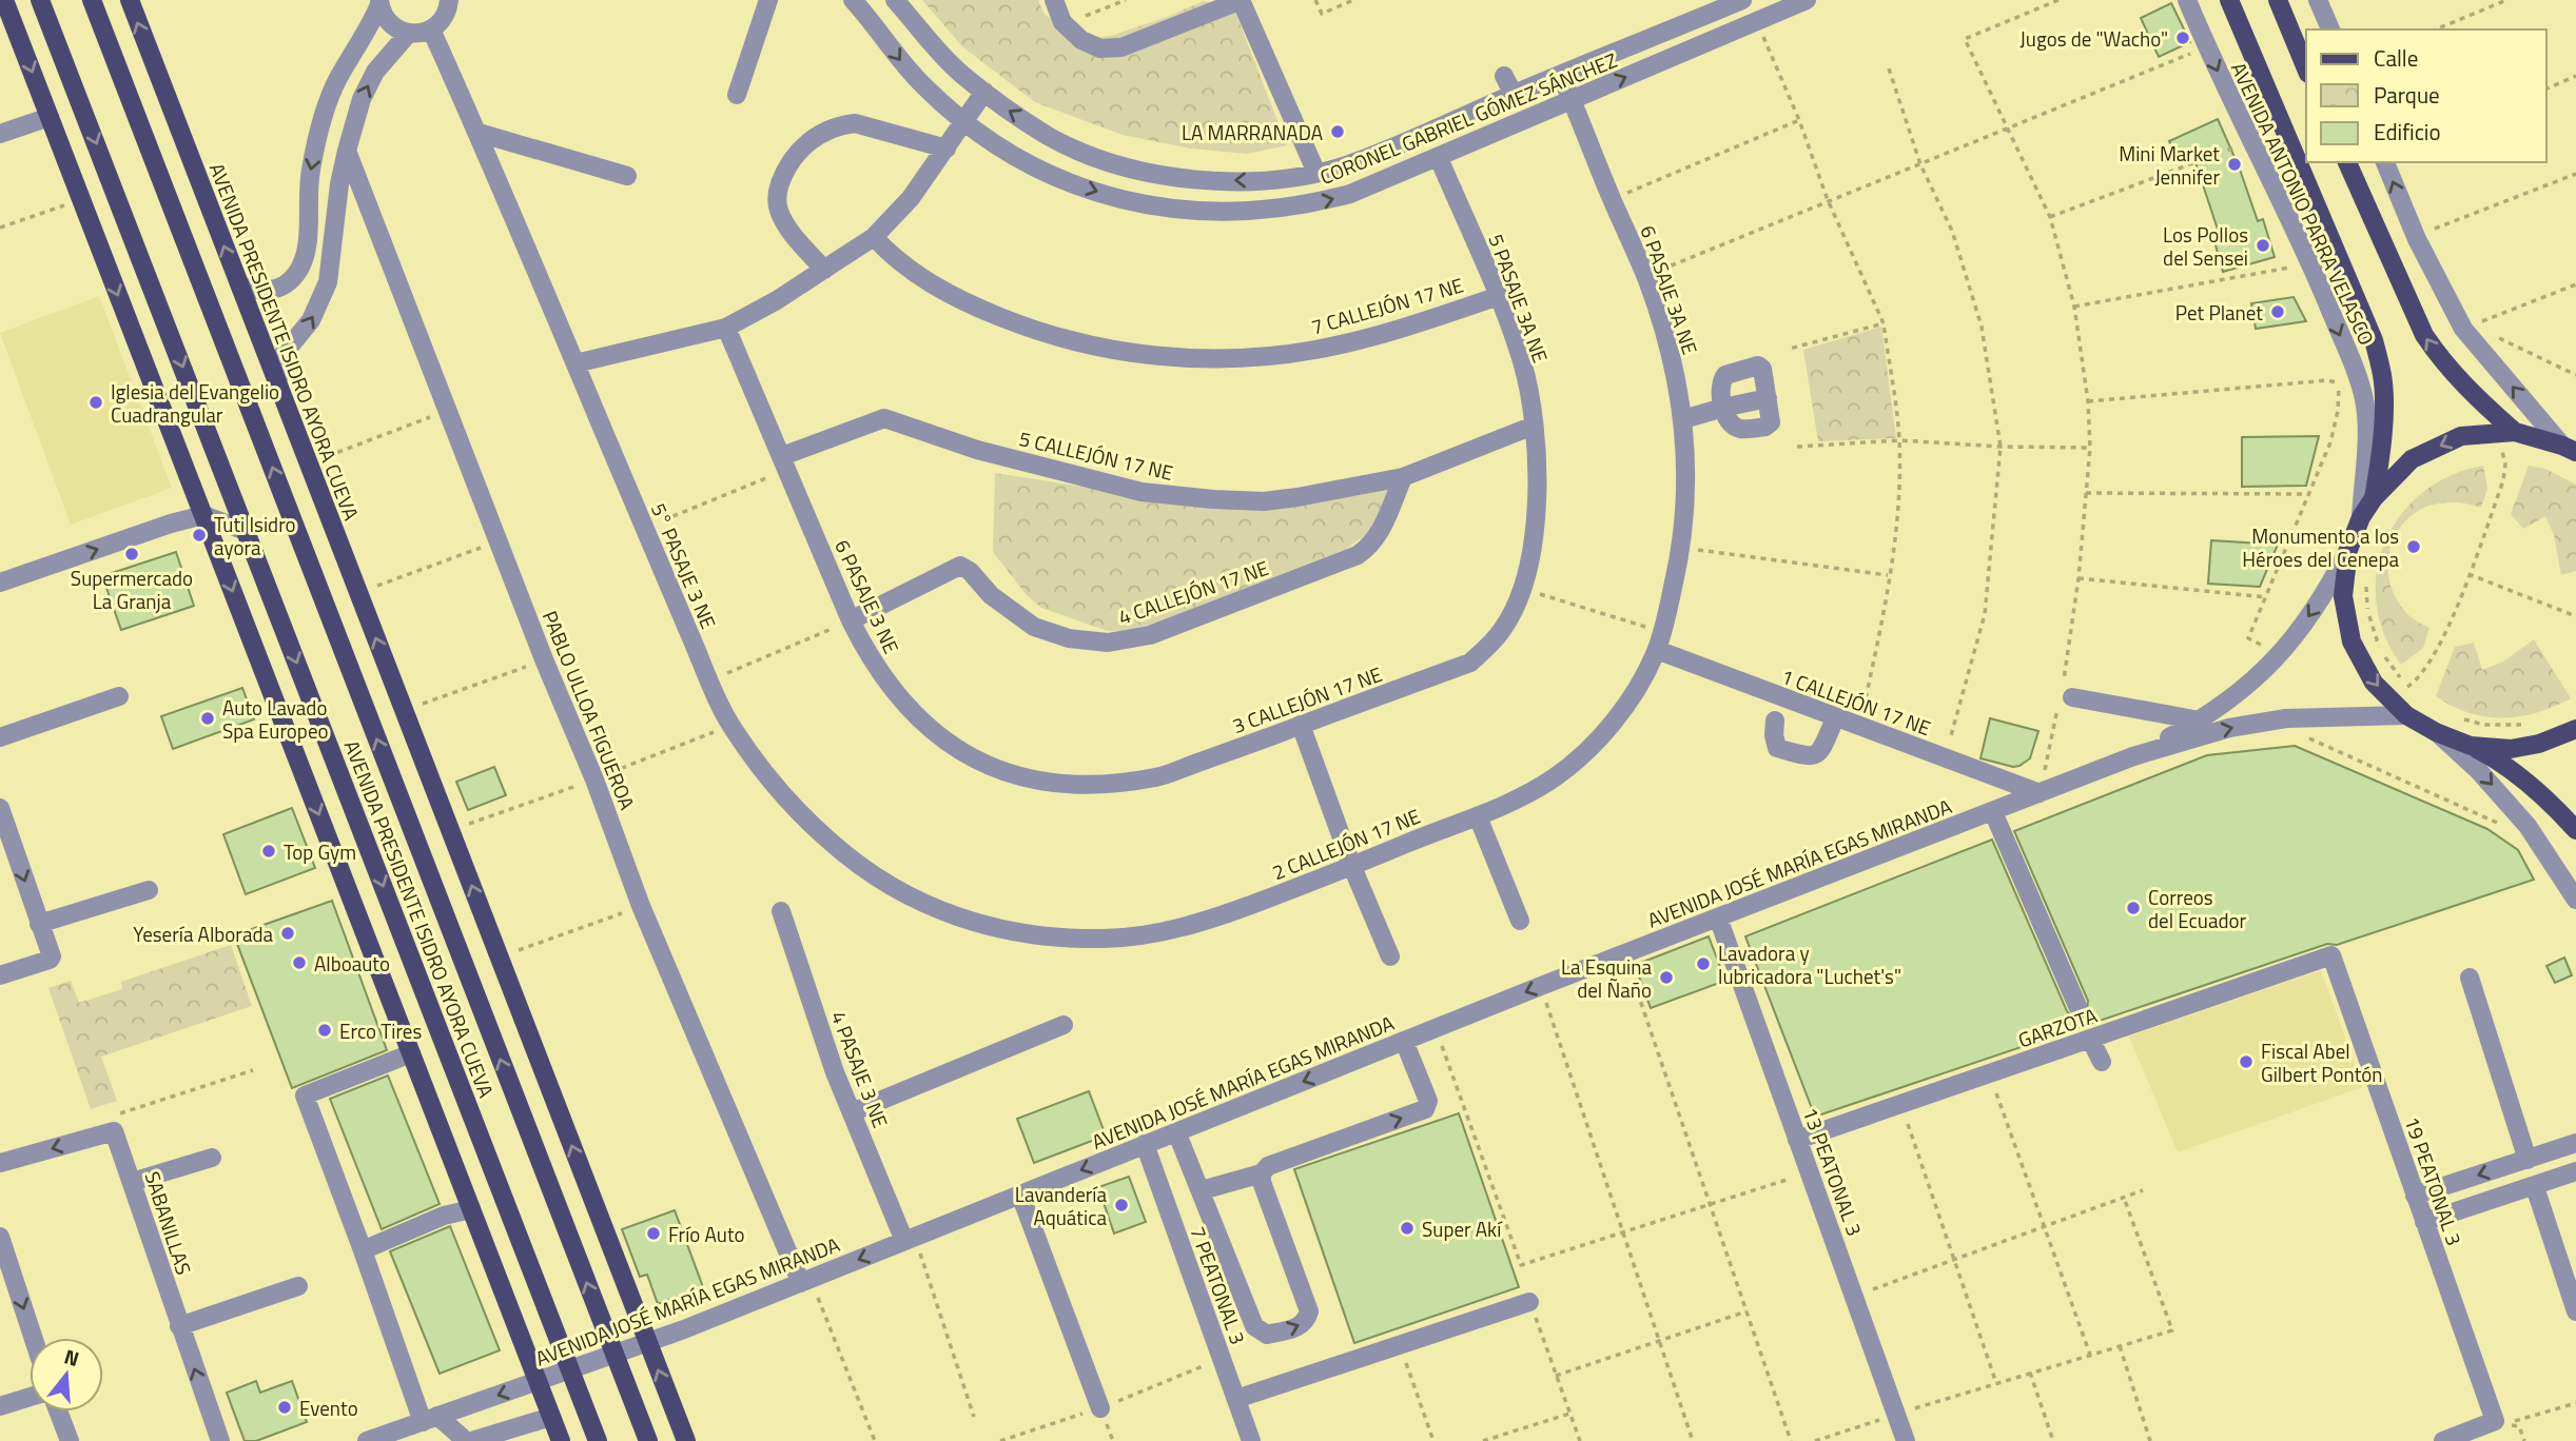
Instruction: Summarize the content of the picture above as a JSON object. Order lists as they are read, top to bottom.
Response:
{
  "streets": {
    "main road": ["AVENIDA ANTONIO PARRA VELASCO", "AVENIDA PRESIDENTE ISIDRO AYORA CUEVA"],
    "street": [
      "CORONEL GABRIEL GÓMEZ SÁNCHEZ",
      "6 PASAJE 3A NE",
      "5 PASAJE 3A NE",
      "7 CALLEJÓN 17 NE",
      "5 CALLEJÓN 17 NE",
      "5° PASAJE 3 NE",
      "4 CALLEJÓN 17 NE",
      "6 PASAJE 3 NE",
      "3 CALLEJÓN 17 NE",
      "1 CALLEJÓN 17 NE",
      "PABLO ULLOA FIGUEROA",
      "2 CALLEJÓN 17 NE",
      "AVENIDA JOSÉ MARÍA EGAS MIRANDA",
      "GARZOTA",
      "4 PASAJE 3 NE",
      "13 PEATONAL 3",
      "19 PEATONAL 3",
      "SABANILLAS",
      "7 PEATONAL 3"
    ]
  },
  "crossings": [
    ["CORONEL GABRIEL GÓMEZ SÁNCHEZ", "6 PASAJE 3A NE"],
    ["CORONEL GABRIEL GÓMEZ SÁNCHEZ", "5 PASAJE 3A NE"],
    ["6 PASAJE 3A NE", "1 CALLEJÓN 17 NE"],
    ["6 PASAJE 3A NE", "2 CALLEJÓN 17 NE"],
    ["5 PASAJE 3A NE", "7 CALLEJÓN 17 NE"],
    ["5 PASAJE 3A NE", "5 CALLEJÓN 17 NE"],
    ["5 PASAJE 3A NE", "3 CALLEJÓN 17 NE"],
    ["AVENIDA PRESIDENTE ISIDRO AYORA CUEVA", "AVENIDA JOSÉ MARÍA EGAS MIRANDA"],
    ["5 CALLEJÓN 17 NE", "4 CALLEJÓN 17 NE"],
    ["5 CALLEJÓN 17 NE", "6 PASAJE 3 NE"],
    ["5° PASAJE 3 NE", "2 CALLEJÓN 17 NE"],
    ["4 CALLEJÓN 17 NE", "6 PASAJE 3 NE"],
    ["6 PASAJE 3 NE", "3 CALLEJÓN 17 NE"],
    ["1 CALLEJÓN 17 NE", "AVENIDA JOSÉ MARÍA EGAS MIRANDA"],
    ["PABLO ULLOA FIGUEROA", "AVENIDA JOSÉ MARÍA EGAS MIRANDA"],
    ["AVENIDA JOSÉ MARÍA EGAS MIRANDA", "4 PASAJE 3 NE"],
    ["AVENIDA JOSÉ MARÍA EGAS MIRANDA", "13 PEATONAL 3"],
    ["AVENIDA JOSÉ MARÍA EGAS MIRANDA", "7 PEATONAL 3"],
    ["GARZOTA", "13 PEATONAL 3"],
    ["GARZOTA", "19 PEATONAL 3"]
  ],
  "one_way": ["SABANILLAS"],
  "places": [
    "Jugos de \"Wacho\"",
    "LA MARRANADA",
    "Mini Market Jennifer",
    "Los Pollos del Sensei",
    "Pet Planet",
    "Iglesia del Evangelio Cuadrangular",
    "Tuti Isidro ayora",
    "Monumento a los Héroes del Cenepa",
    "Supermercado La Granja",
    "Auto Lavado Spa Europeo",
    "Top Gym",
    "Correos del Ecuador",
    "Yesería Alborada",
    "Alboauto",
    "Lavadora y lubricadora \"Luchet's\"",
    "La Esquina del Ñaño",
    "Erco Tires",
    "Fiscal Abel Gilbert Pontón",
    "Lavandería Aquática",
    "Super Akí",
    "Frío Auto",
    "Evento"
  ],
  "legend": ["Calle", "Parque", "Edificio"],
  "north": "top"
}
